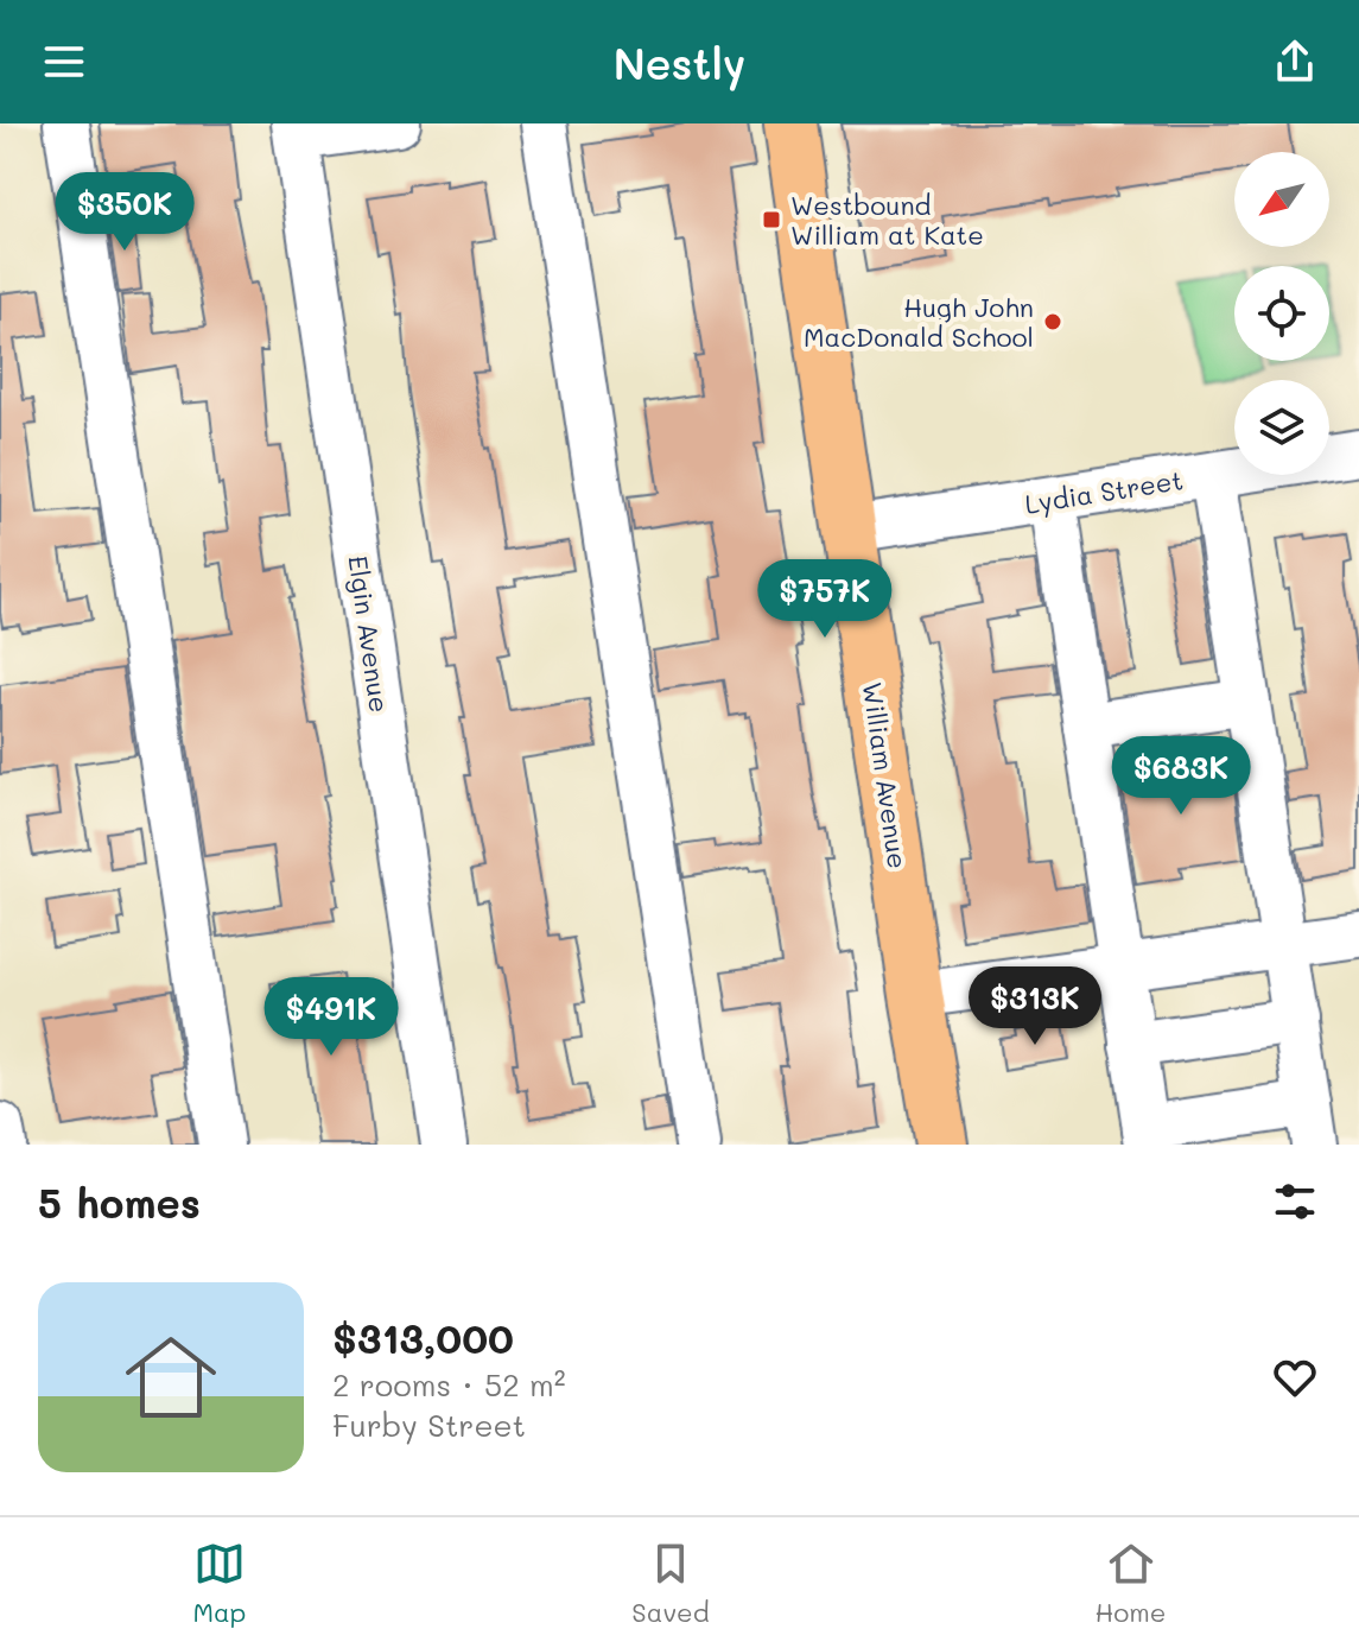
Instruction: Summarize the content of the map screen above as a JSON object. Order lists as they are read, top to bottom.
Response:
{
  "streets": {
    "main road": ["William Avenue"],
    "street": ["Lydia Street", "Elgin Avenue"]
  },
  "crossings": [
    ["Lydia Street", "William Avenue"]
  ],
  "places": {
    "transit": ["Westbound William at Kate"],
    "other": ["Hugh John MacDonald School"]
  },
  "north": "bottom left",
  "page": {
    "header": "Nestly",
    "price": [
      "$350K",
      "$757K",
      "$683K",
      "$313K",
      "$491K"
    ],
    "heading": "5 homes",
    "list": [
      {
        "name": "$313,000",
        "note": "2 rooms · 52 m² · Furby Street"
      }
    ],
    "tabs": ["Map", "Saved", "Home"]
  }
}
